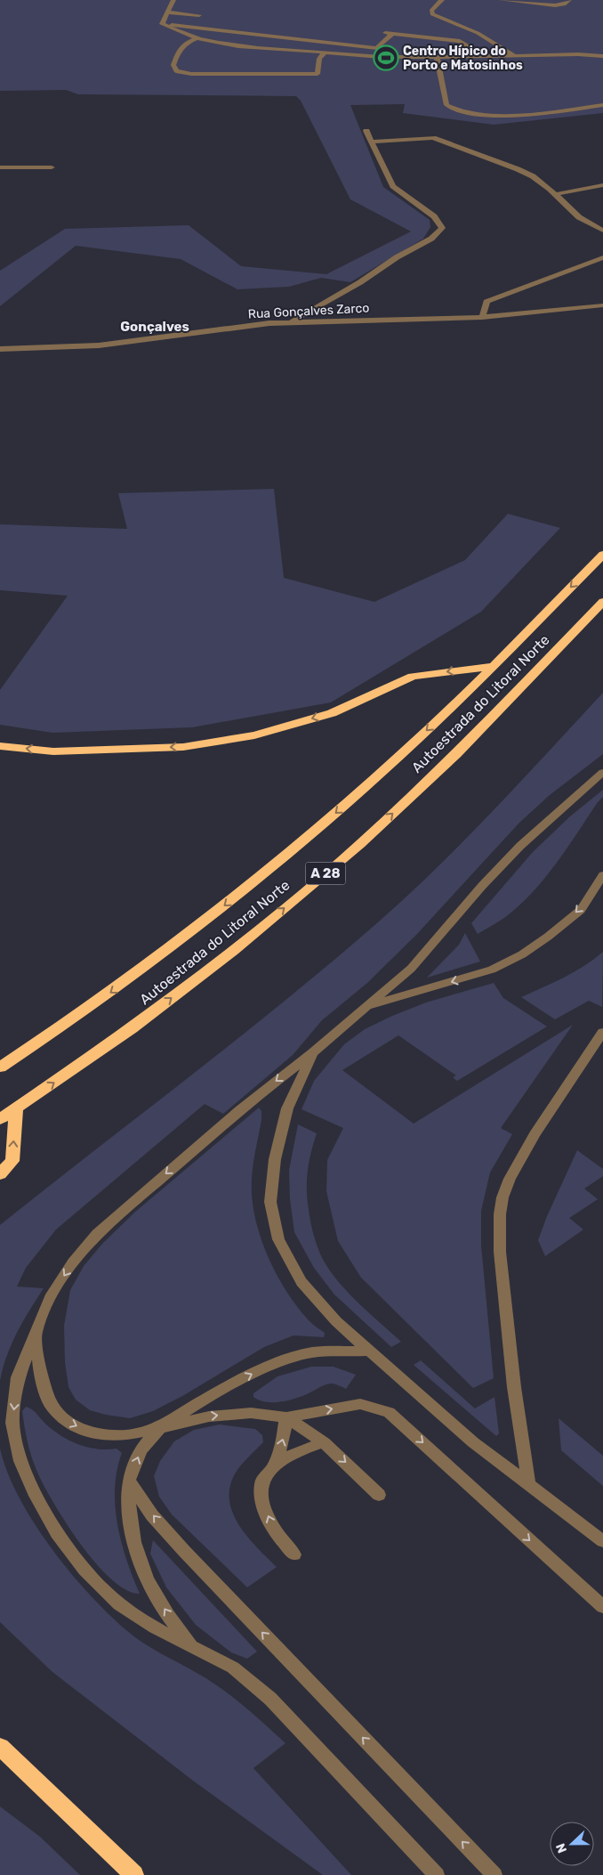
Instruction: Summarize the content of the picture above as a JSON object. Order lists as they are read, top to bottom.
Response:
{
  "streets": {
    "highway": ["Autoestrada do Litoral Norte", "A 28"],
    "street": ["Rua Gonçalves Zarco"]
  },
  "districts": ["Gonçalves"],
  "places": {
    "sports": ["Centro Hípico do Porto e Matosinhos"]
  },
  "north": "left"
}
